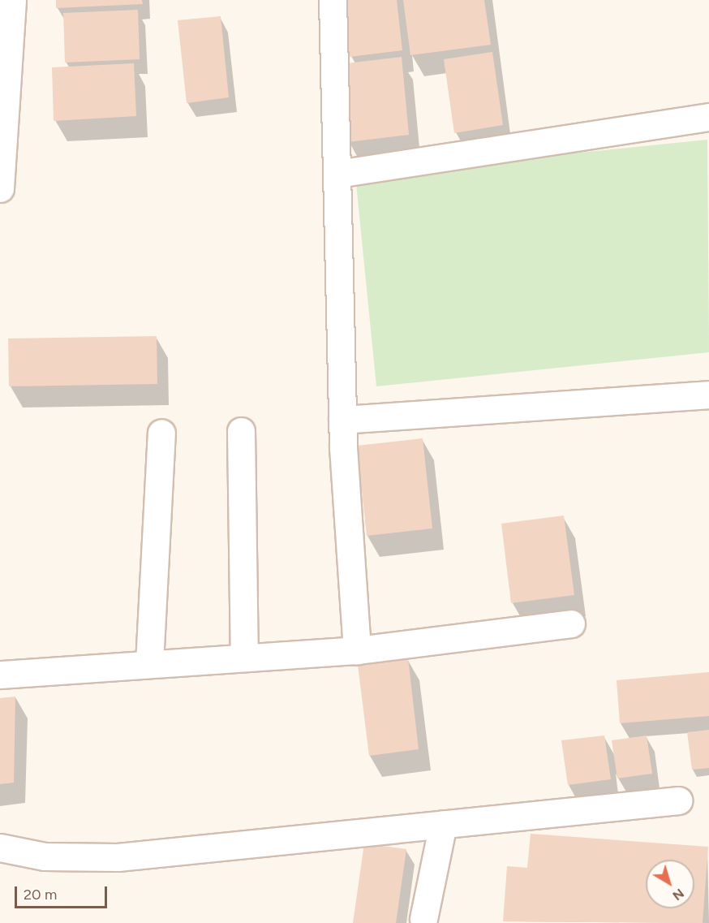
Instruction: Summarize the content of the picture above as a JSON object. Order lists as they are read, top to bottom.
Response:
{
  "scale_bar": "20 m",
  "north": "bottom right"
}
